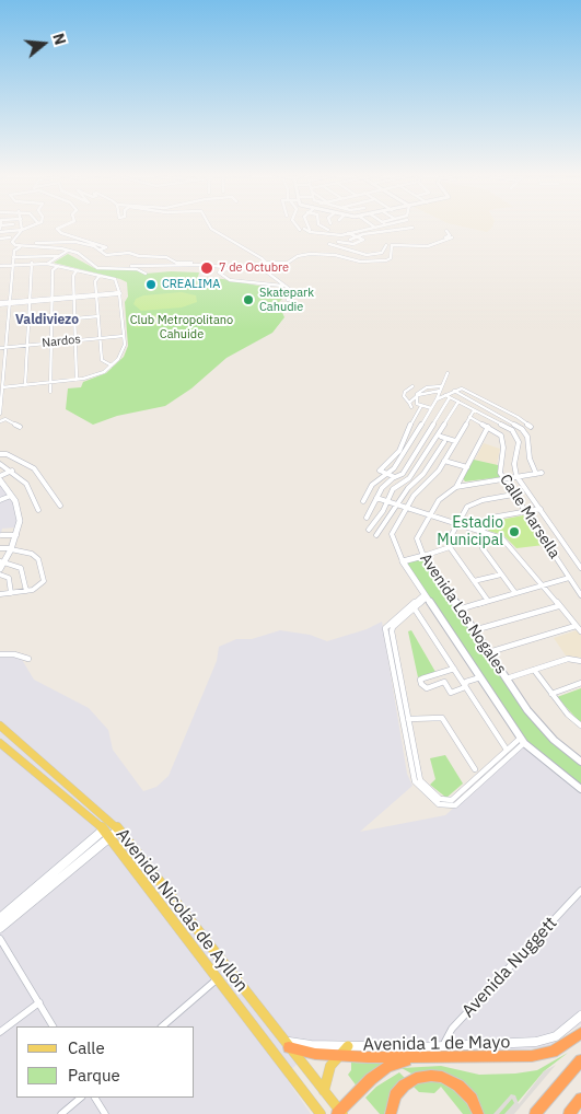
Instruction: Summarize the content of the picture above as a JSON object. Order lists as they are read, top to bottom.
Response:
{
  "streets": {
    "main road": ["Avenida Nicolás de Ayllón"],
    "street": [
      "Nardos",
      "Calle Marsella",
      "Avenida Los Nogales",
      "Avenida Nuggett",
      "Avenida 1 de Mayo"
    ]
  },
  "crossings": [
    ["Calle Marsella", "Avenida Los Nogales"],
    ["Avenida Nicolás de Ayllón", "Avenida 1 de Mayo"],
    ["Avenida Nuggett", "Avenida 1 de Mayo"]
  ],
  "districts": ["Valdiviezo"],
  "parks": ["Club Metropolitano Cahuide"],
  "places": [
    "7 de Octubre",
    "CREALIMA",
    "Skatepark Cahudie",
    "Estadio Municipal"
  ],
  "legend": ["Calle", "Parque"],
  "north": "right"
}
